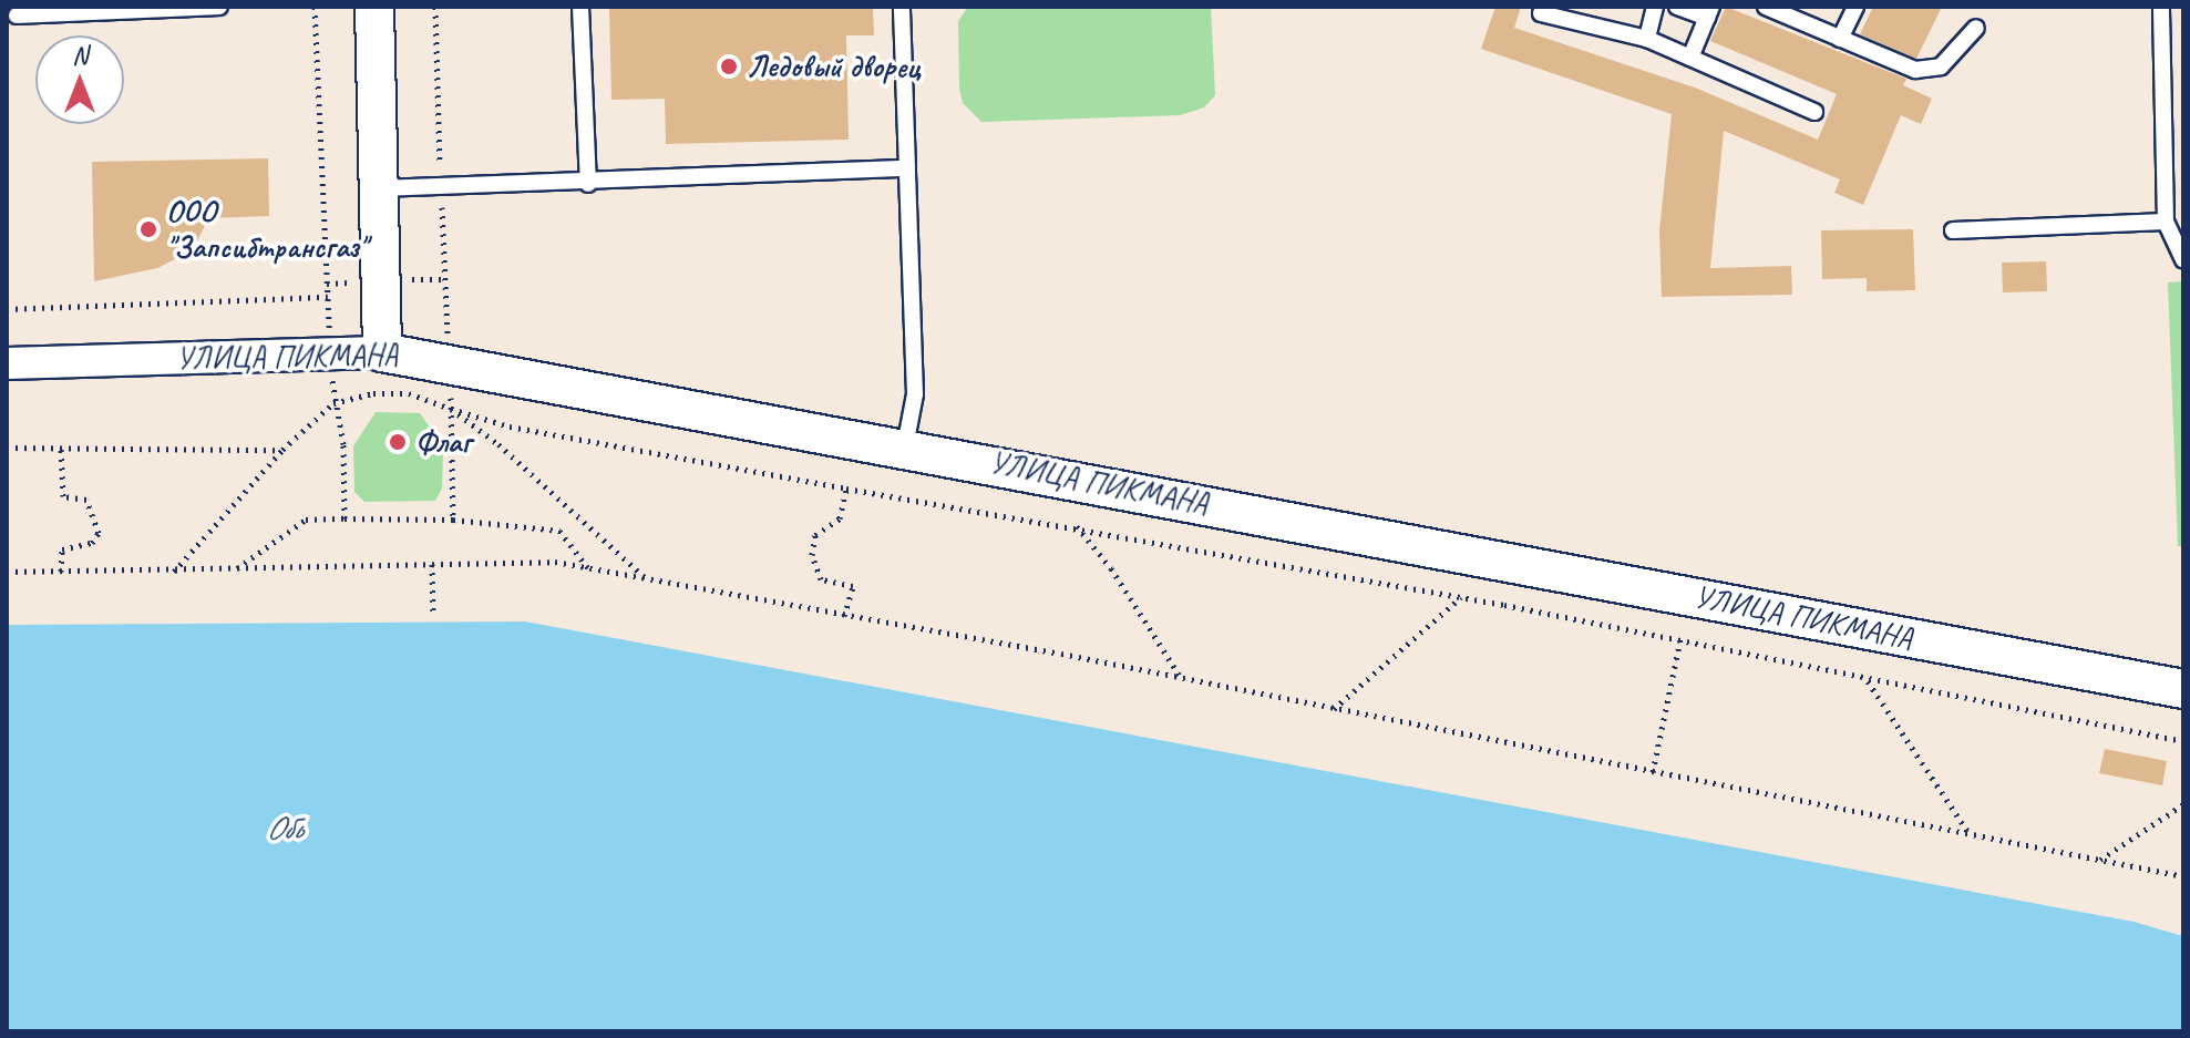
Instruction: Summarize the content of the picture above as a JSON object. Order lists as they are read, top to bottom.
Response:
{
  "streets": {
    "street": ["УЛИЦА ПИКМАНА"]
  },
  "water": ["Обь"],
  "places": ["Ледовый дворец", "ООО \"Запсибтрансгаз\"", "Флаг"],
  "north": "top"
}
